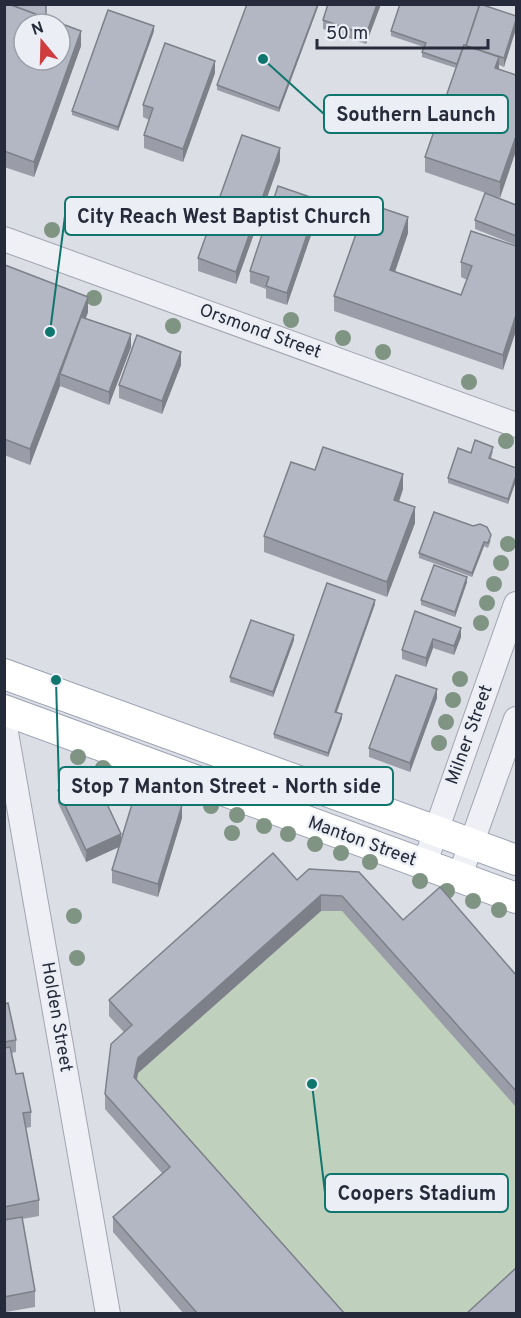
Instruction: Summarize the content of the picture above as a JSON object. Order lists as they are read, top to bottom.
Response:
{
  "streets": {
    "main road": ["Manton Street"],
    "street": ["Orsmond Street", "Milner Street", "Holden Street"]
  },
  "crossings": [
    ["Milner Street", "Manton Street"]
  ],
  "places": [
    "Southern Launch",
    "City Reach West Baptist Church",
    "Stop 7 Manton Street - North side",
    "Coopers Stadium"
  ],
  "scale_bar": "50 m",
  "north": "top"
}
